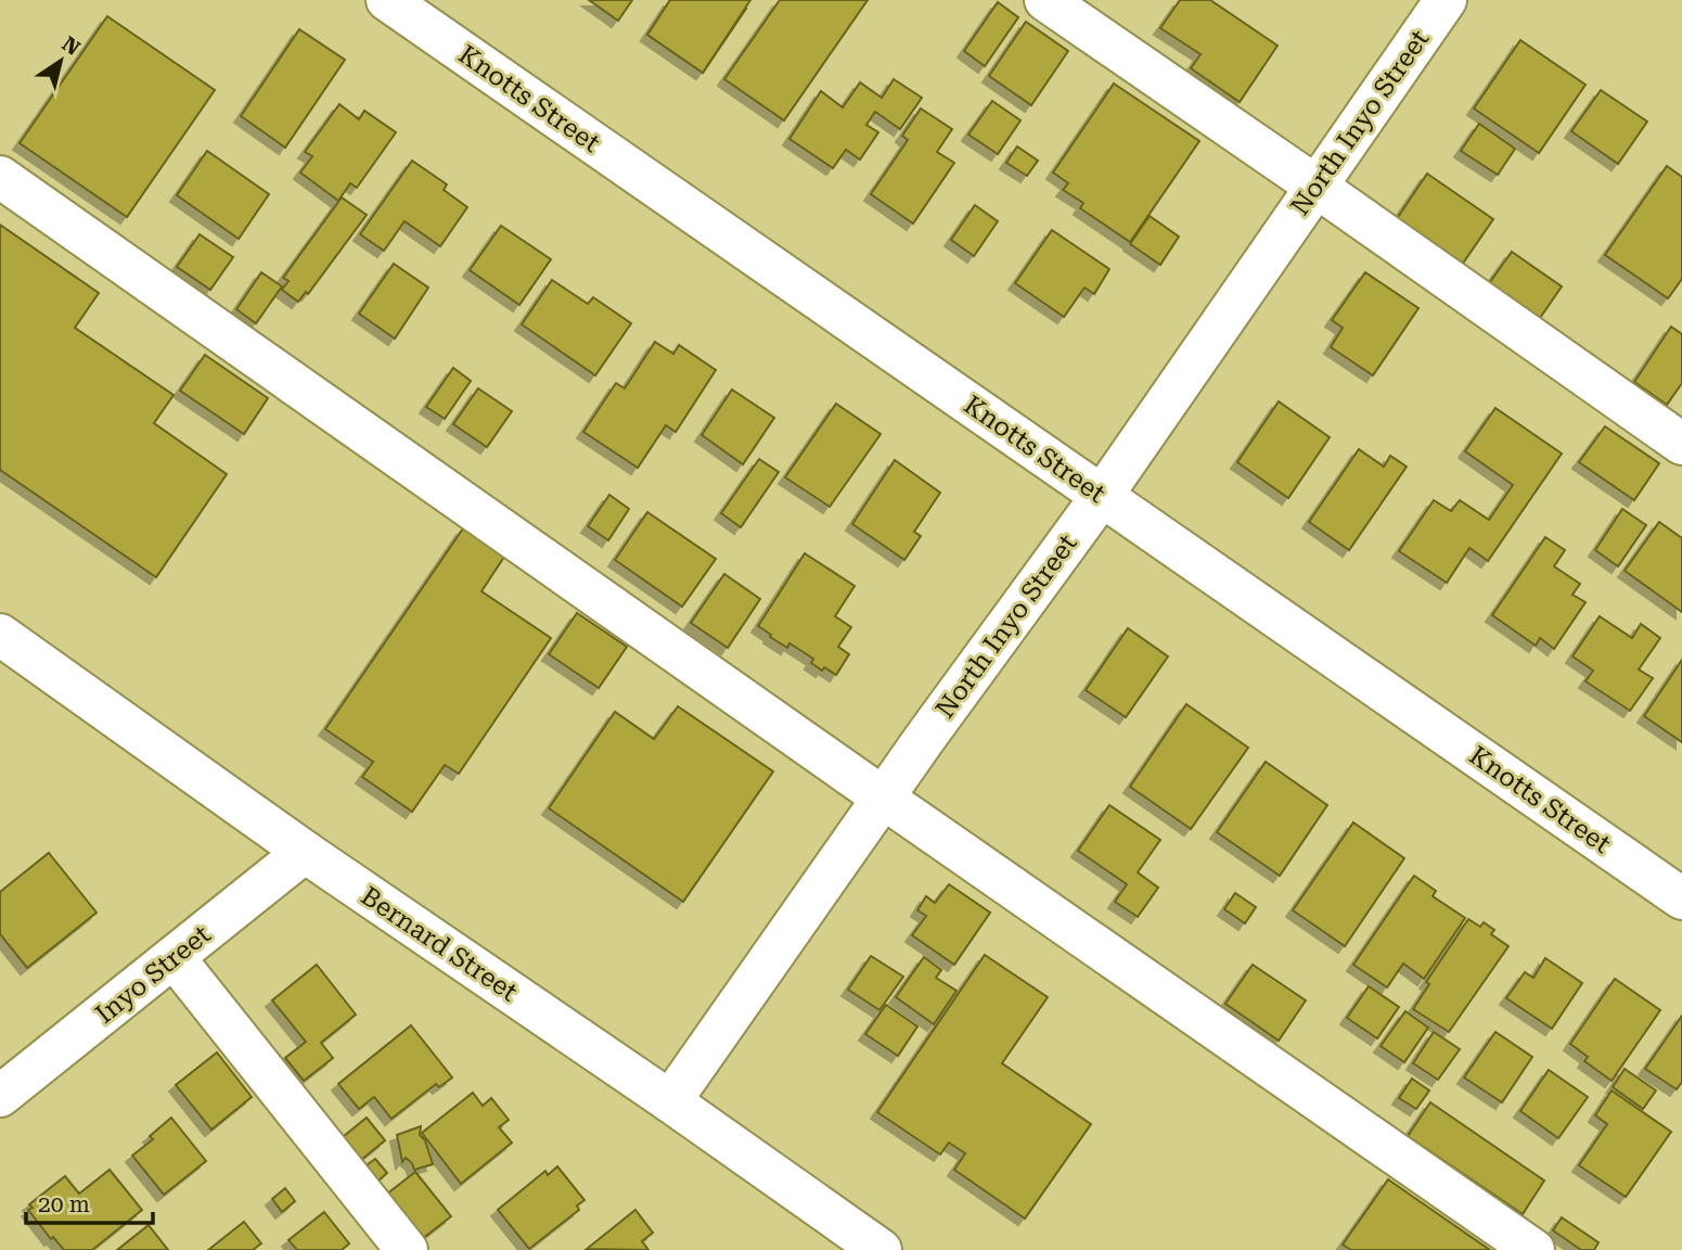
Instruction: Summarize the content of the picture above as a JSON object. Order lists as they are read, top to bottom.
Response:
{
  "streets": {
    "street": [
      "Knotts Street",
      "North Inyo Street",
      "Bernard Street",
      "Inyo Street"
    ]
  },
  "crossings": [
    ["Knotts Street", "North Inyo Street"],
    ["North Inyo Street", "Bernard Street"],
    ["Bernard Street", "Inyo Street"]
  ],
  "scale_bar": "20 m",
  "north": "top right"
}
